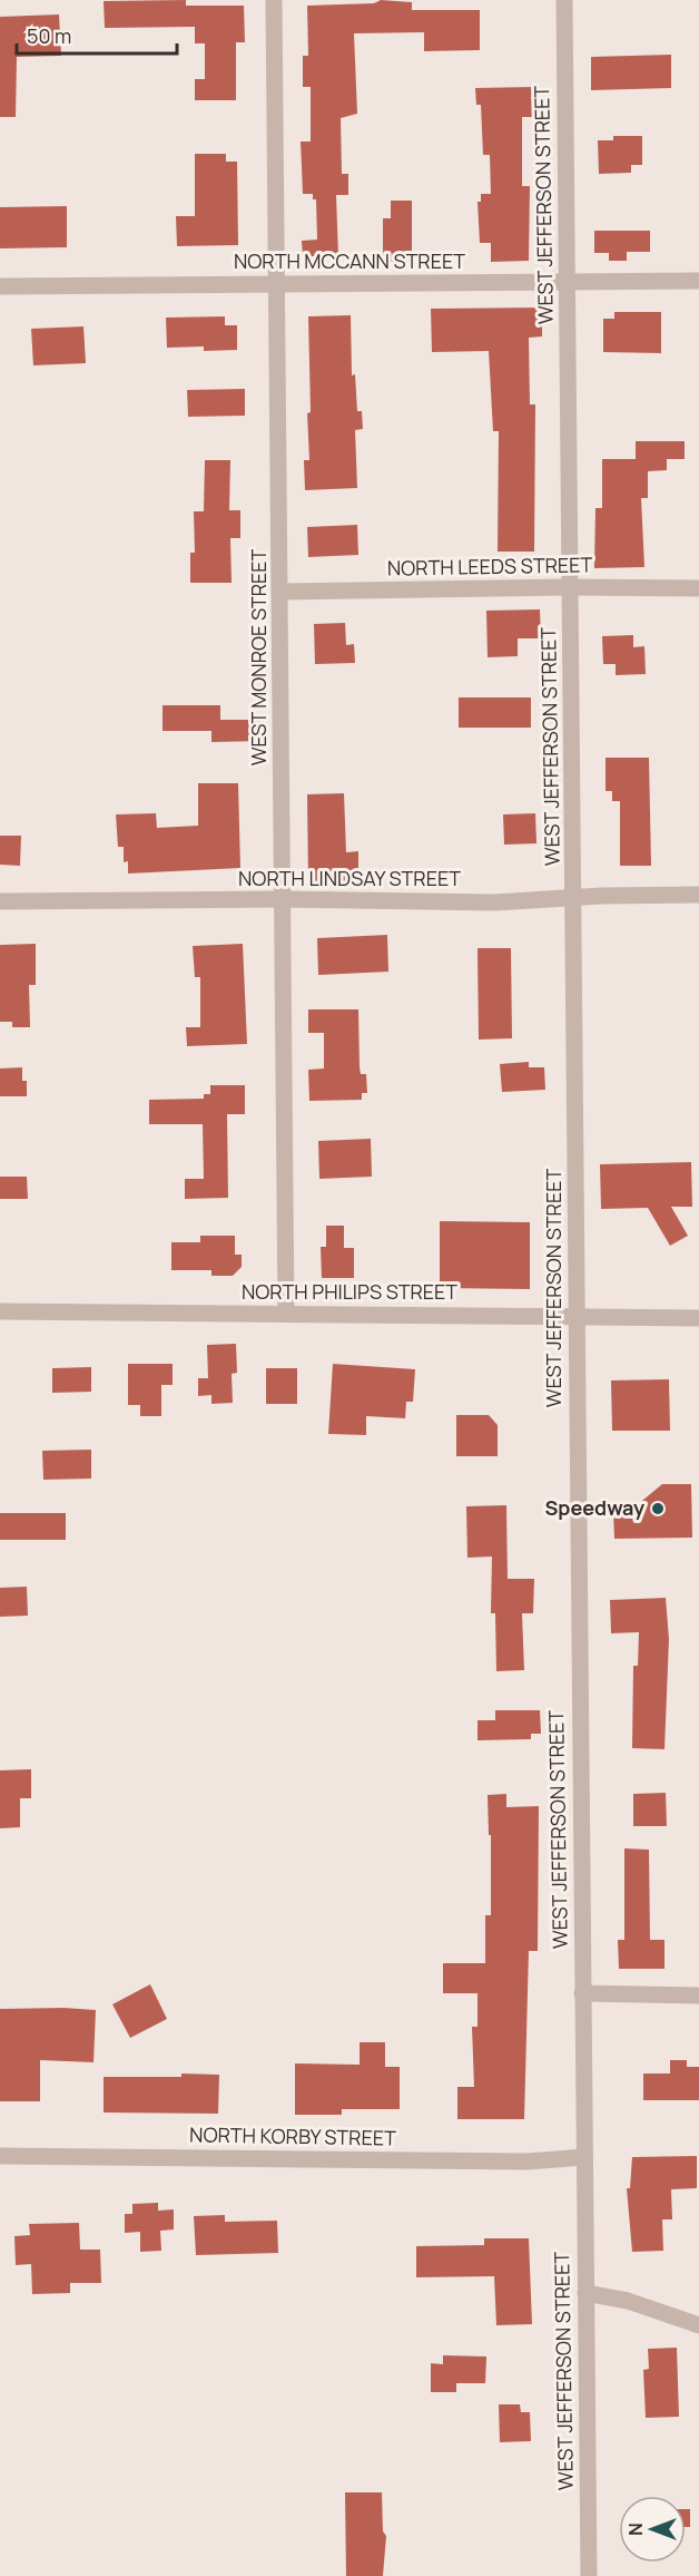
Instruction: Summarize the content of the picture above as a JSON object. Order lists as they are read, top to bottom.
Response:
{
  "streets": {
    "street": [
      "WEST JEFFERSON STREET",
      "NORTH MCCANN STREET",
      "NORTH LEEDS STREET",
      "WEST MONROE STREET",
      "NORTH LINDSAY STREET",
      "NORTH PHILIPS STREET",
      "NORTH KORBY STREET"
    ]
  },
  "crossings": [
    ["WEST JEFFERSON STREET", "NORTH MCCANN STREET"],
    ["WEST JEFFERSON STREET", "NORTH LEEDS STREET"],
    ["WEST JEFFERSON STREET", "NORTH LINDSAY STREET"],
    ["WEST JEFFERSON STREET", "NORTH PHILIPS STREET"],
    ["WEST JEFFERSON STREET", "NORTH KORBY STREET"],
    ["NORTH MCCANN STREET", "WEST MONROE STREET"],
    ["NORTH LEEDS STREET", "WEST MONROE STREET"],
    ["WEST MONROE STREET", "NORTH LINDSAY STREET"],
    ["WEST MONROE STREET", "NORTH PHILIPS STREET"]
  ],
  "places": ["Speedway"],
  "scale_bar": "50 m",
  "north": "left"
}
